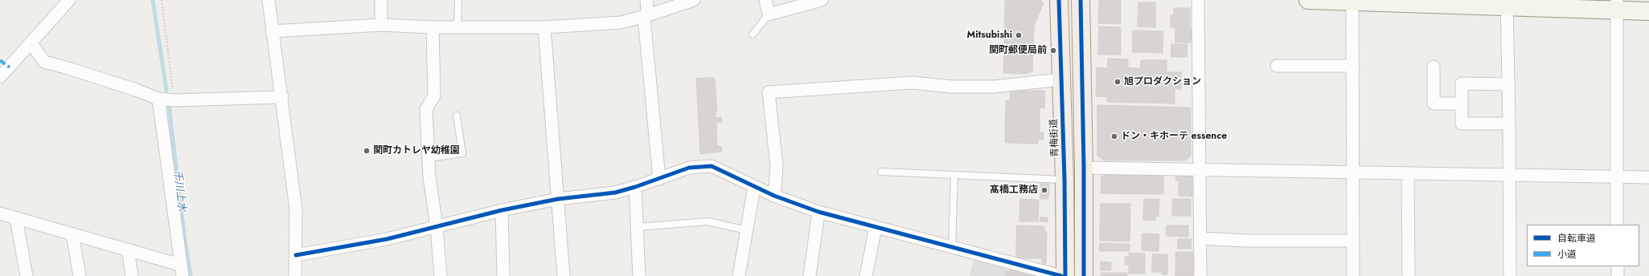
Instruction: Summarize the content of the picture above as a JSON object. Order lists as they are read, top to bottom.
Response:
{
  "streets": {
    "main road": ["青梅街道"]
  },
  "water": ["千川上水"],
  "places": [
    "Mitsubishi",
    "関町郵便局前",
    "旭プロダクション",
    "ドン・キホーテ essence",
    "関町カトレヤ幼稚園",
    "髙橋工務店"
  ],
  "legend": ["自転車道", "小道"]
}
